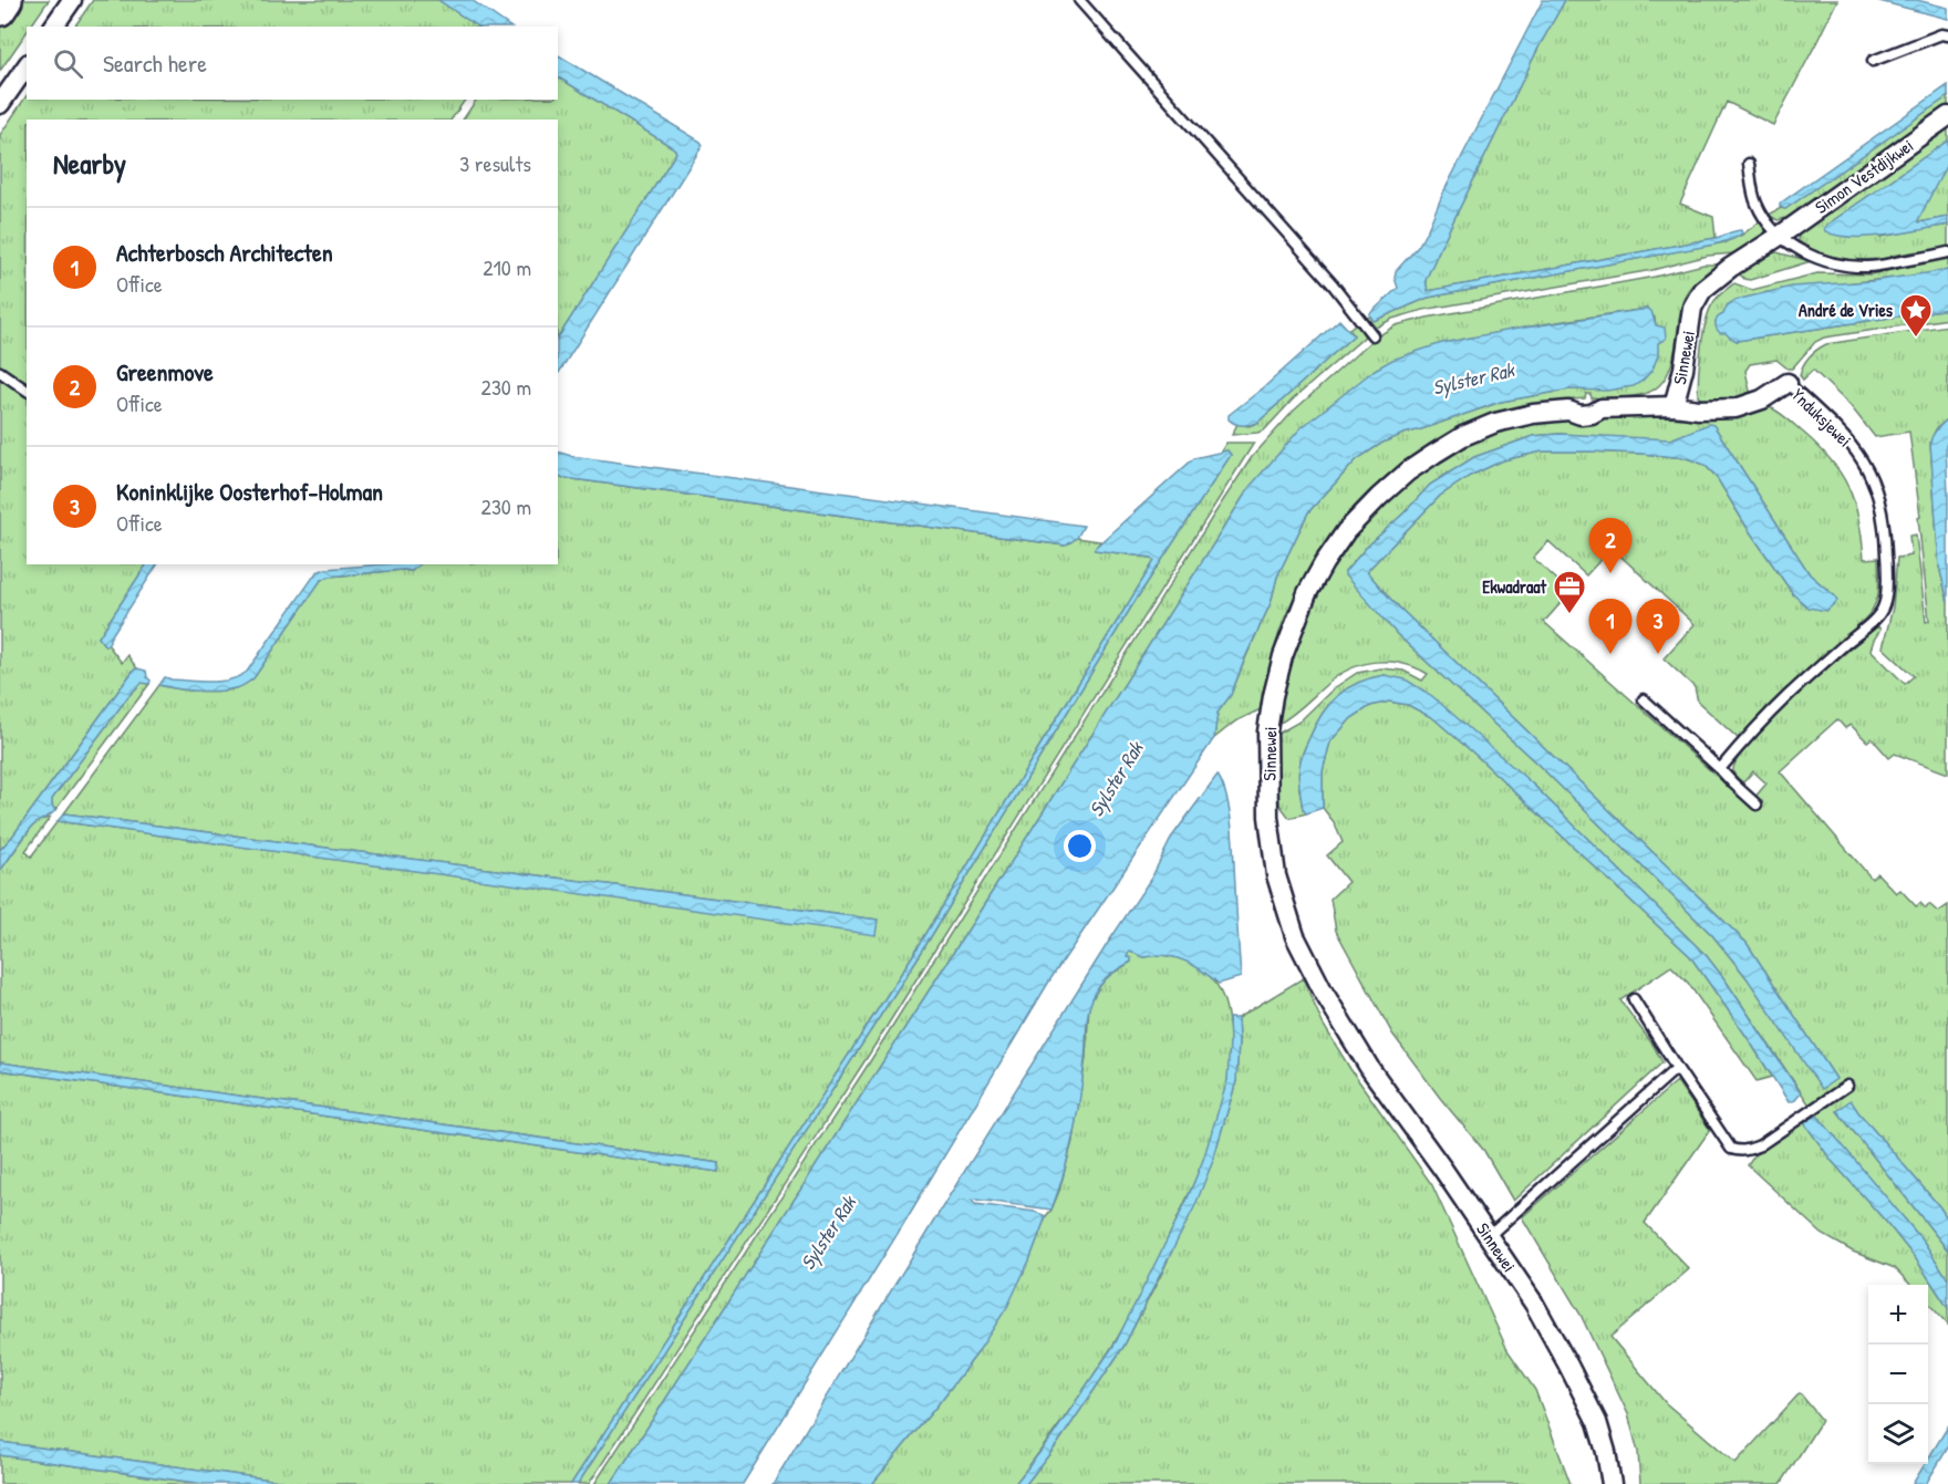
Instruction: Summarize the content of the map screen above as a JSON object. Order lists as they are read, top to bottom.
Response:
{
  "streets": {
    "street": ["Simon Vestdijkwei", "Sinnewei", "Ynduksjewei"]
  },
  "crossings": [
    ["Simon Vestdijkwei", "Sinnewei"],
    ["Sinnewei", "Ynduksjewei"]
  ],
  "water": ["Sylster Rak"],
  "places": {
    "place": ["André de Vries"],
    "office": ["Ekwadraat"]
  },
  "page": {
    "search": "Search here",
    "heading": ["Nearby", "3 results"],
    "list": [
      {
        "mark": "1",
        "name": "Achterbosch Architecten",
        "note": "Office",
        "value": "210 m"
      },
      {
        "mark": "2",
        "name": "Greenmove",
        "note": "Office",
        "value": "230 m"
      },
      {
        "mark": "3",
        "name": "Koninklijke Oosterhof-Holman",
        "note": "Office",
        "value": "230 m"
      }
    ],
    "pins": ["2", "1", "3"],
    "map_buttons": ["+", "−"]
  }
}
